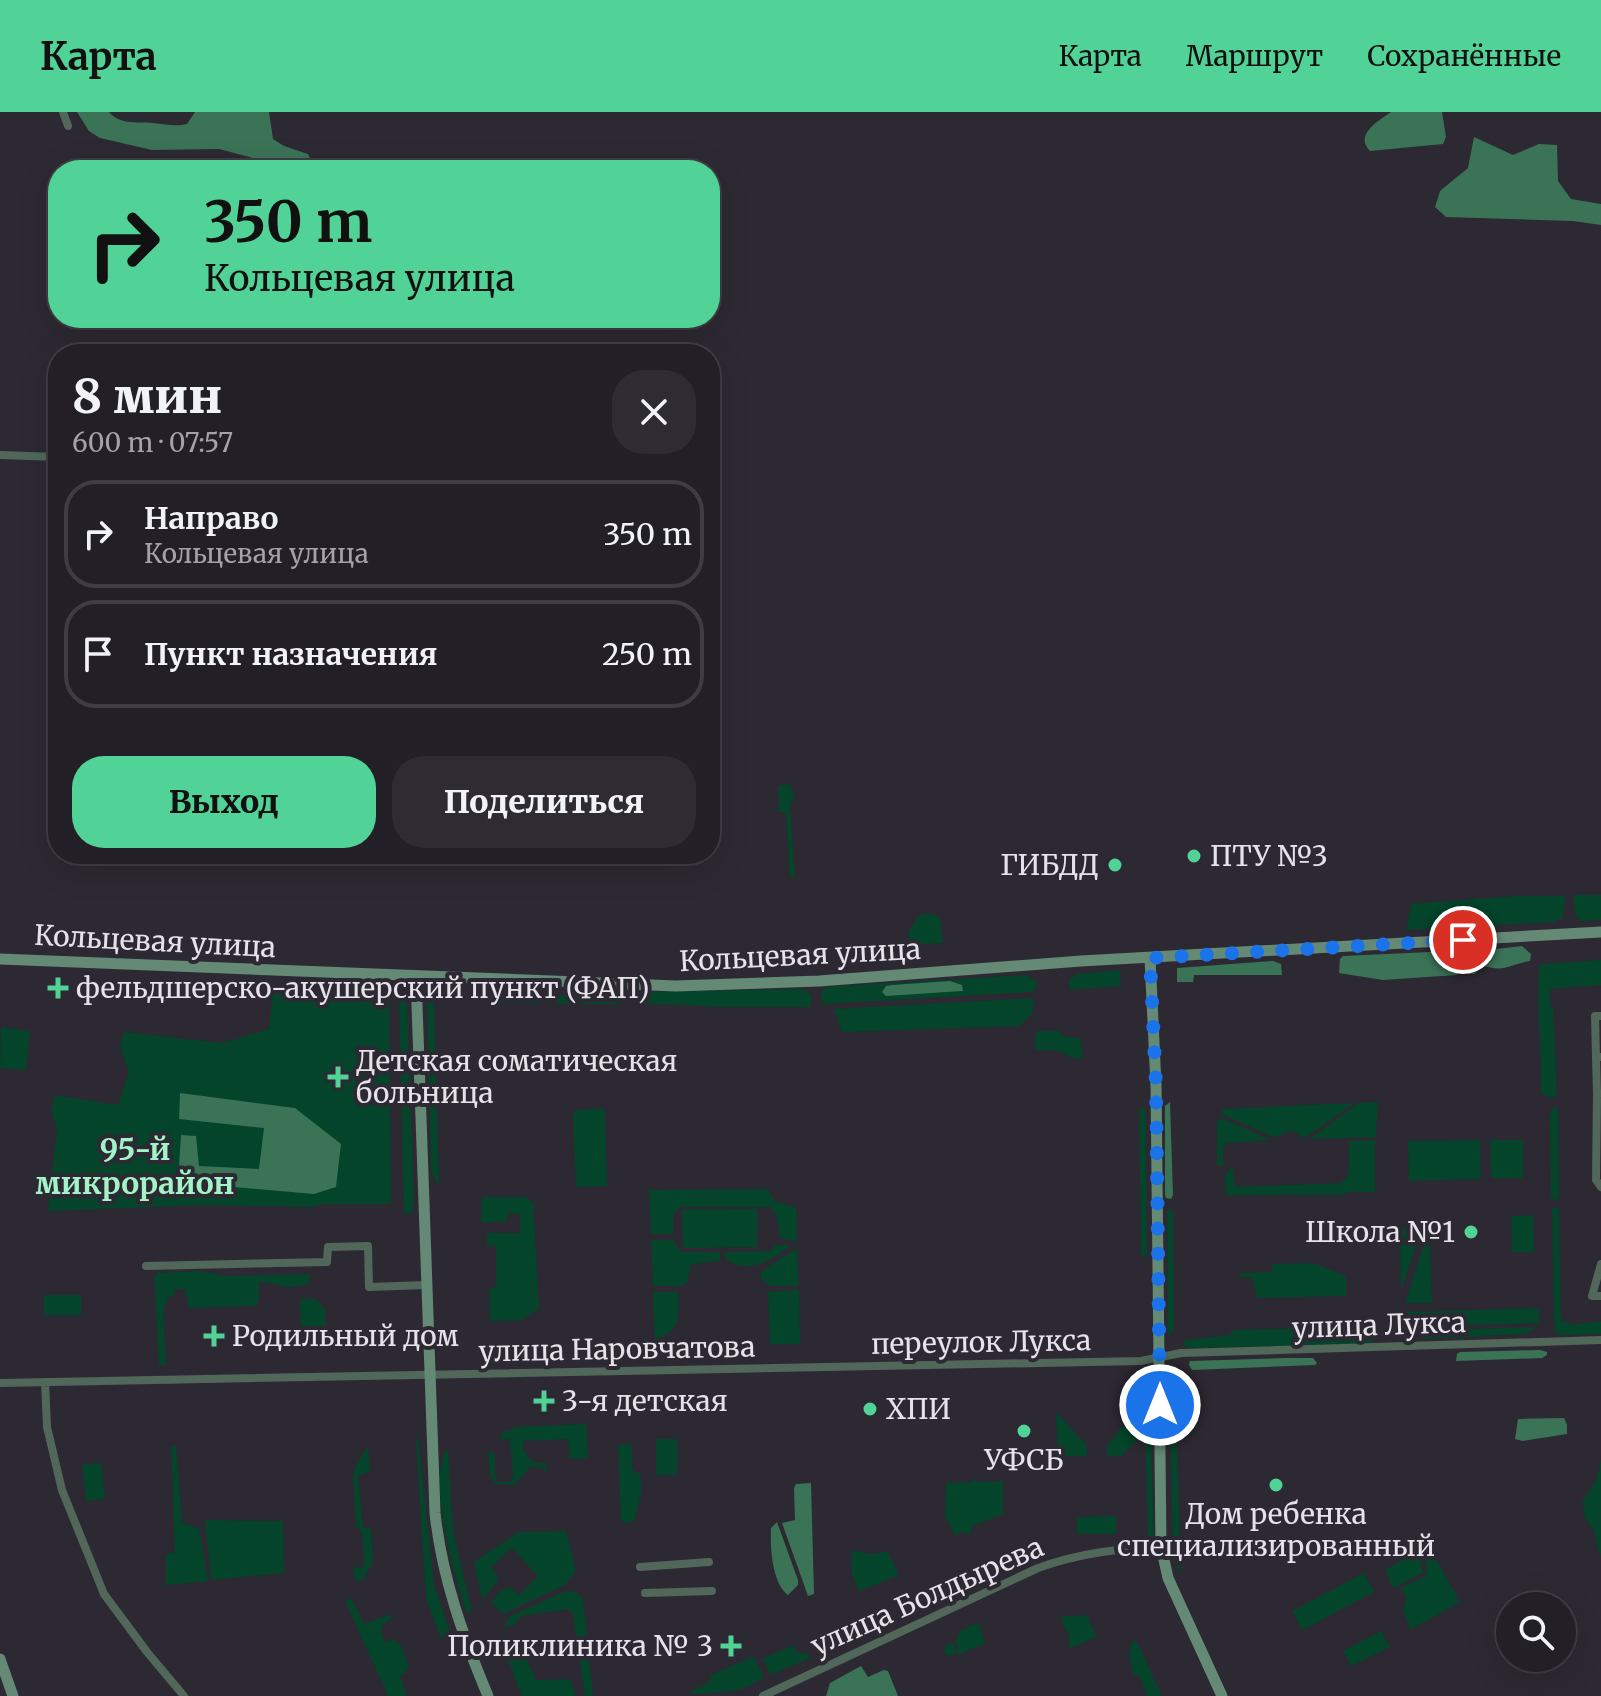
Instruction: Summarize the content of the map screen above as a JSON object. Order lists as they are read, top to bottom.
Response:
{
  "streets": {
    "main road": ["Кольцевая улица"],
    "street": [
      "улица Лукса",
      "переулок Лукса",
      "улица Наровчатова",
      "улица Болдырева"
    ]
  },
  "crossings": [
    ["улица Лукса", "переулок Лукса"],
    ["переулок Лукса", "улица Наровчатова"]
  ],
  "districts": ["95-й микрорайон"],
  "places": {
    "other": [
      "ПТУ №3",
      "ГИБДД",
      "Школа №1",
      "ХПИ",
      "УФСБ",
      "Дом ребенка специализированный"
    ],
    "health": [
      "фельдшерско-акушерский пункт (ФАП)",
      "Детская соматическая больница",
      "Родильный дом",
      "3-я детская",
      "Поликлиника № 3"
    ]
  },
  "page": {
    "header": "Карта",
    "nav": ["Карта", "Маршрут", "Сохранённые"],
    "turn": ["350 m", "Кольцевая улица"],
    "heading": ["8 мин", "600 m · 07:57"],
    "list": [
      {
        "name": "Направо",
        "note": "Кольцевая улица",
        "value": "350 m"
      },
      {
        "name": "Пункт назначения",
        "value": "250 m"
      }
    ],
    "buttons": ["Выход", "Поделиться"]
  }
}
